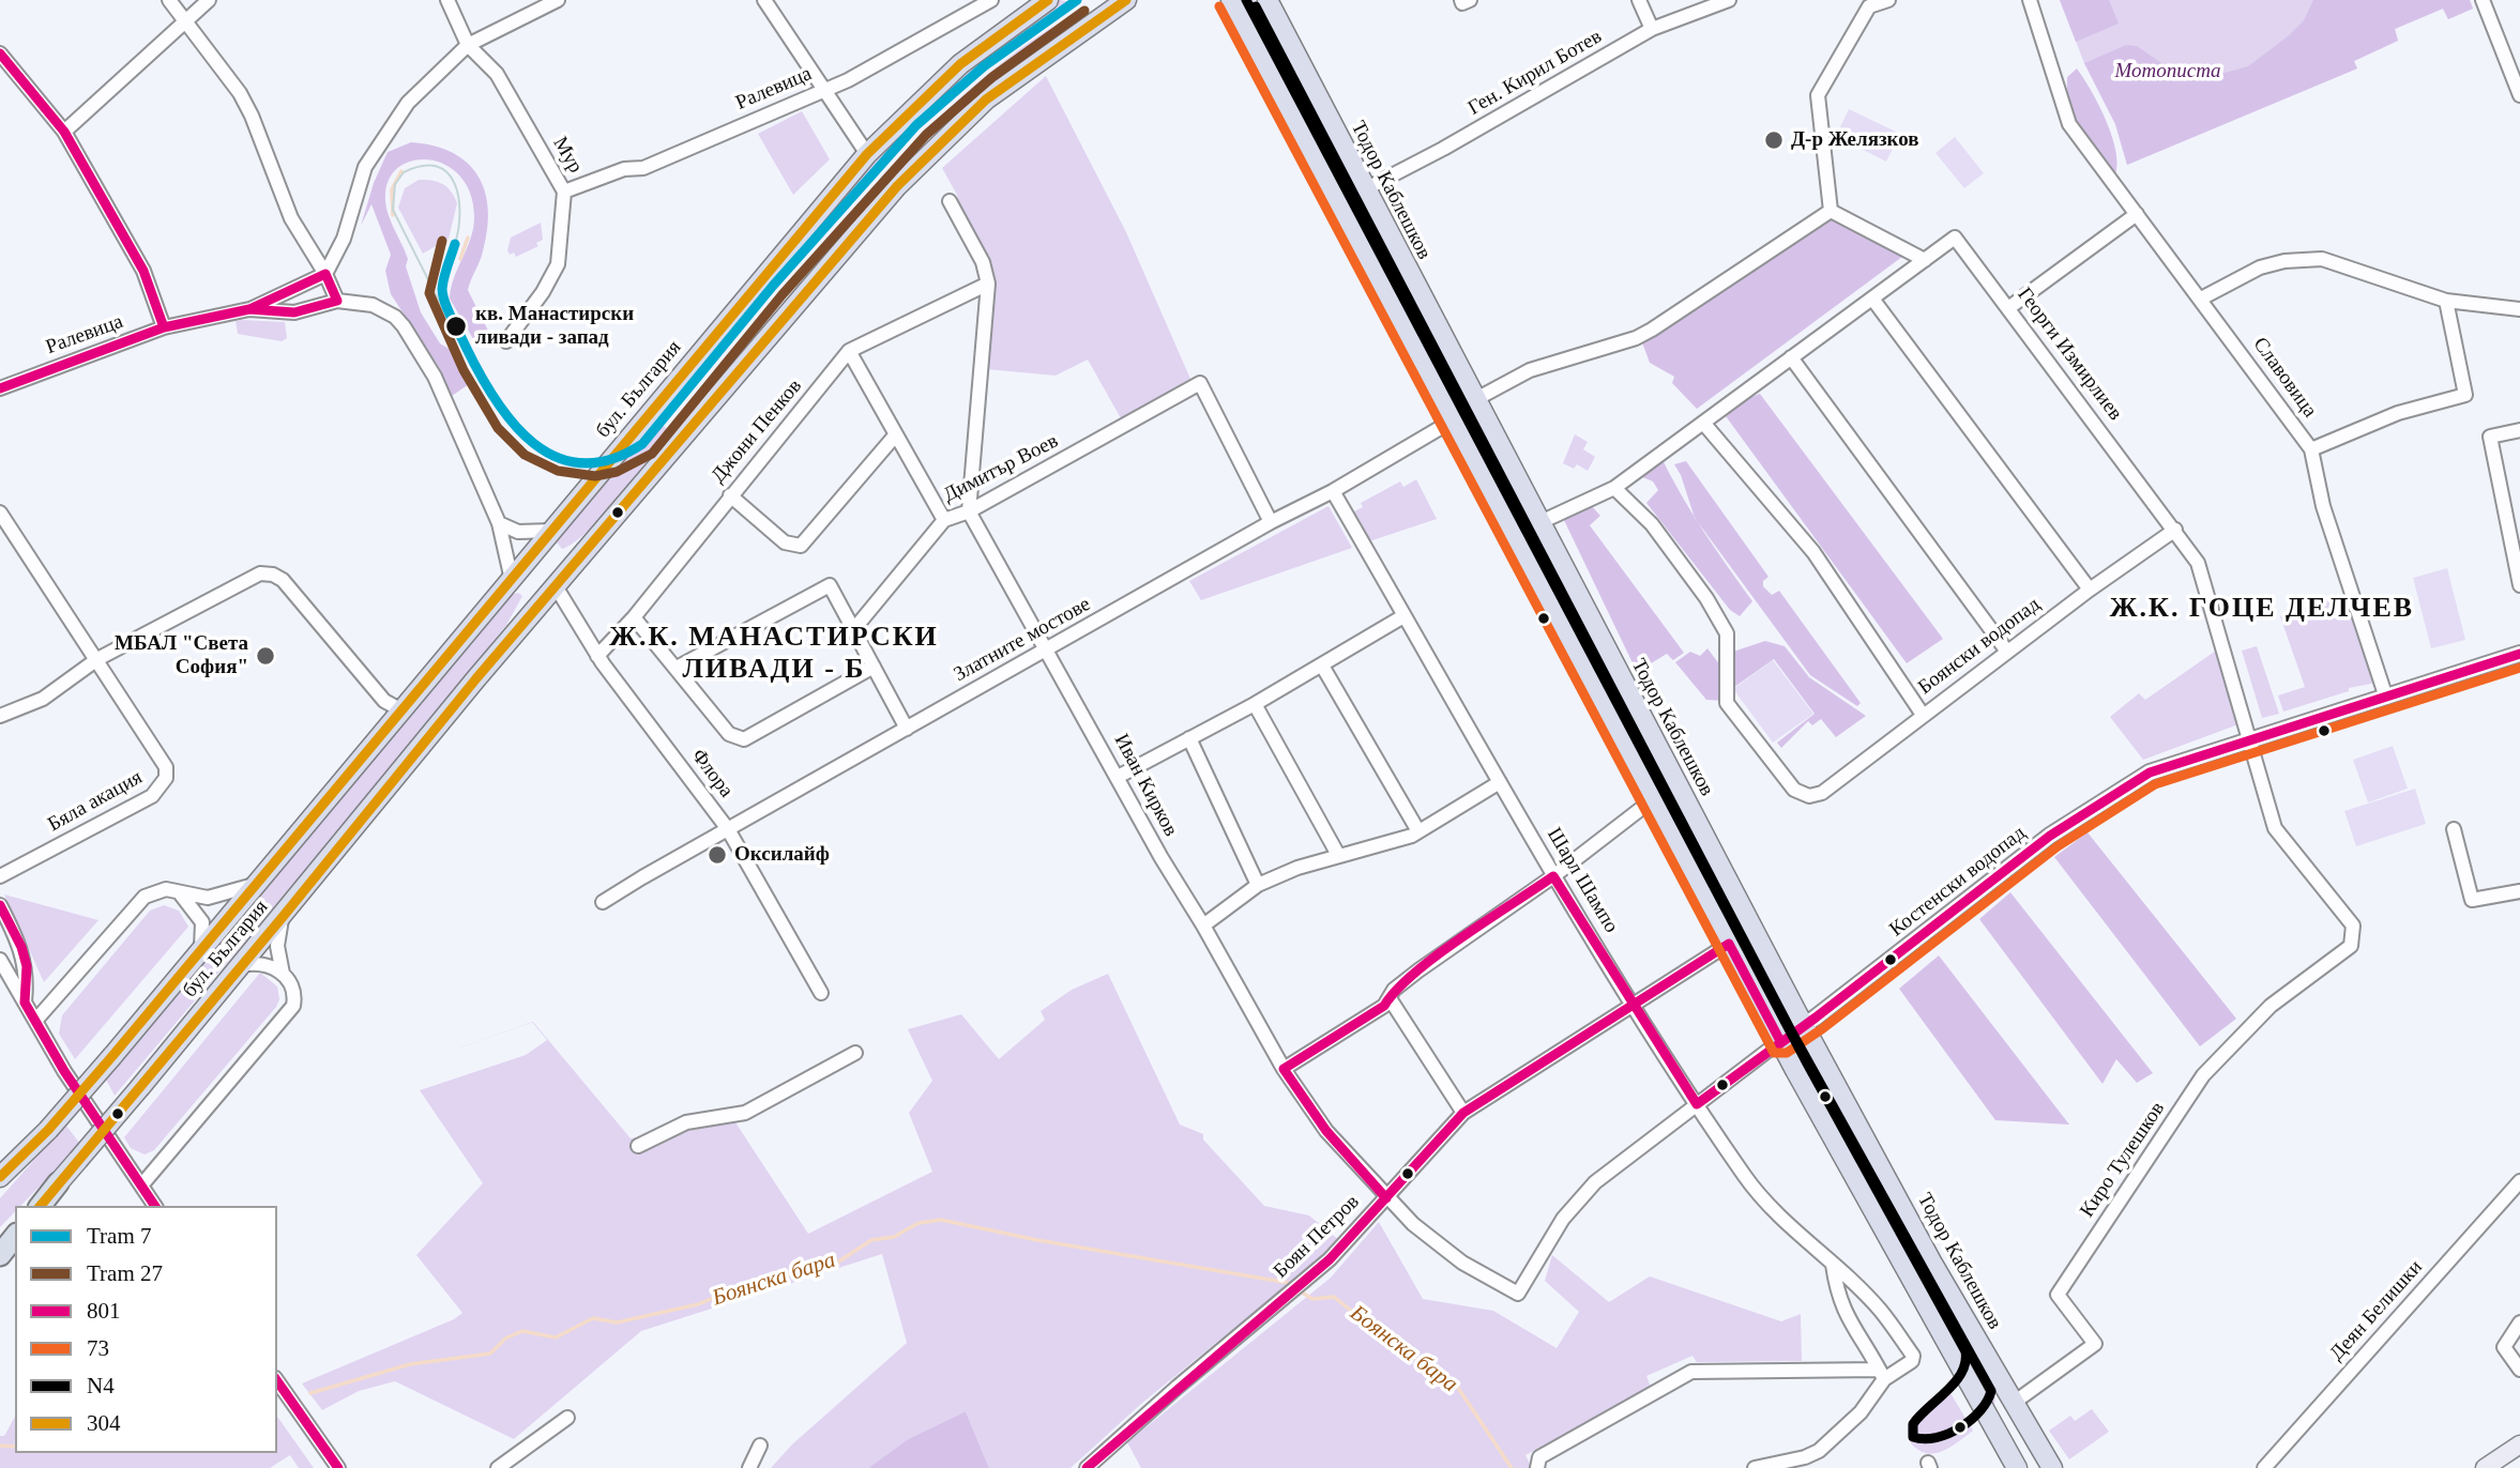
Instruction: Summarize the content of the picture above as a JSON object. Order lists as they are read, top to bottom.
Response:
{
  "streets": {
    "main road": ["Тодор Каблешков", "бул. България"],
    "street": [
      "Ген. Кирил Ботев",
      "Ралевица",
      "Мур",
      "Георги Измирлиев",
      "Славовица",
      "Джони Пенков",
      "Димитър Воев",
      "Златните мостове",
      "Боянски водопад",
      "Флора",
      "Иван Кирков",
      "Бяла акация",
      "Шарл Шампо",
      "Костенски водопад",
      "Киро Тулешков",
      "Боян Петров",
      "Деян Белишки"
    ]
  },
  "crossings": [
    ["Ген. Кирил Ботев", "Тодор Каблешков"],
    ["Ралевица", "Мур"],
    ["Ралевица", "бул. България"],
    ["Тодор Каблешков", "Георги Измирлиев"],
    ["Тодор Каблешков", "Костенски водопад"],
    ["Тодор Каблешков", "Киро Тулешков"],
    ["Георги Измирлиев", "Боянски водопад"],
    ["Георги Измирлиев", "Костенски водопад"],
    ["Георги Измирлиев", "Киро Тулешков"],
    ["Славовица", "Костенски водопад"],
    ["бул. България", "Флора"],
    ["Джони Пенков", "Флора"],
    ["Димитър Воев", "Златните мостове"],
    ["Димитър Воев", "Иван Кирков"],
    ["Златните мостове", "Флора"],
    ["Златните мостове", "Иван Кирков"],
    ["Златните мостове", "Шарл Шампо"],
    ["Иван Кирков", "Костенски водопад"],
    ["Иван Кирков", "Боян Петров"],
    ["Шарл Шампо", "Костенски водопад"],
    ["Шарл Шампо", "Боян Петров"]
  ],
  "districts": ["Ж.К. ГОЦЕ ДЕЛЧЕВ", "Ж.К. МАНАСТИРСКИ ЛИВАДИ - Б"],
  "water": ["Боянска бара"],
  "parks": ["Мотописта"],
  "places": [
    "Д-р Желязков",
    "кв. Манастирски ливади - запад",
    "МБАЛ \"Света София\"",
    "Оксилайф"
  ],
  "lines": [
    "tram line 7",
    "transit line N4",
    "transit line 304",
    "transit line 73",
    "tram line 27",
    "transit line 801"
  ],
  "legend": [
    "Tram 7",
    "Tram 27",
    "801",
    "73",
    "N4",
    "304"
  ]
}
